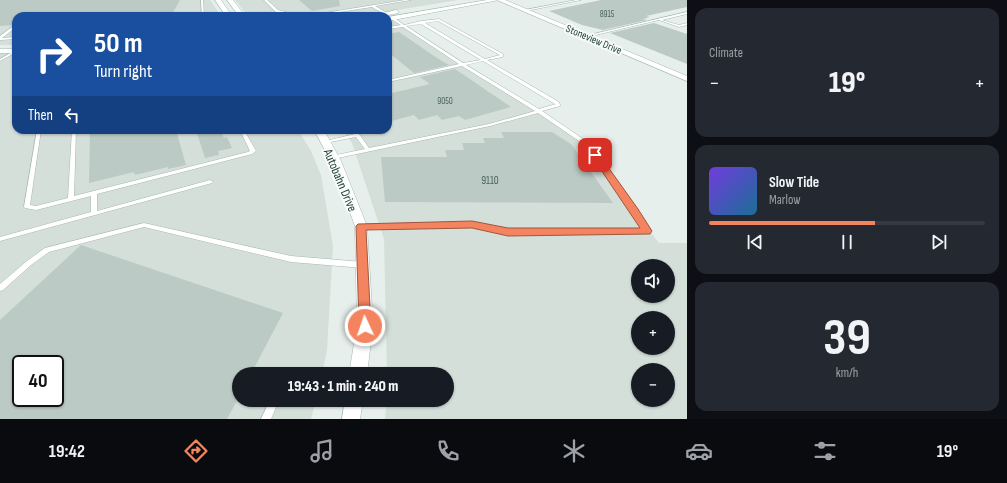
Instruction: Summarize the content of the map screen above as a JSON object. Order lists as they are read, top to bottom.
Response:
{
  "streets": {
    "street": ["Stoneview Drive", "Autobahn Drive"]
  },
  "house_numbers": ["8915", "9050", "9110"],
  "page": {
    "tile": [
      "Climate",
      ["39", "km/h"]
    ],
    "turn": ["50 m", "Turn right"],
    "heat": ["−", "19°", "+"],
    "then": "Then",
    "song": ["Slow Tide", "Marlow"],
    "map_buttons": ["+", "−"],
    "limit": "40",
    "trip": "19:43 · 1 min · 240 m",
    "tabs": ["19:42", "19°"]
  }
}
